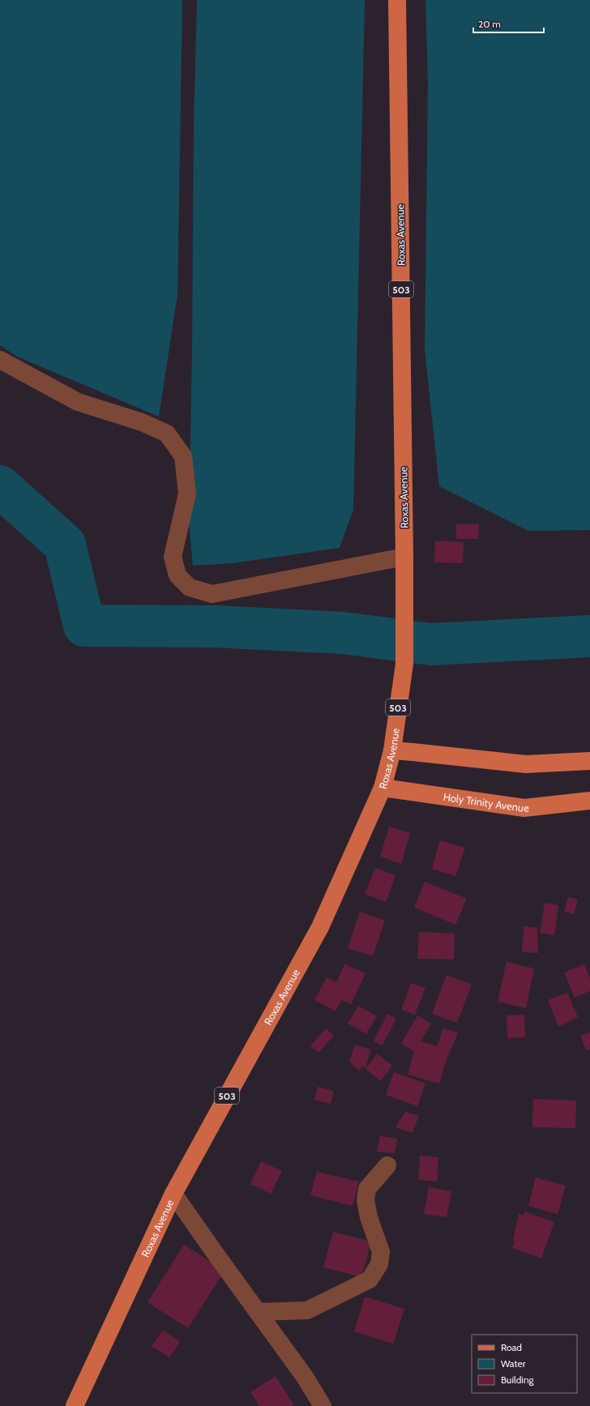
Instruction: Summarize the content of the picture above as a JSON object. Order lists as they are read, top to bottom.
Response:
{
  "streets": {
    "main road": ["Roxas Avenue", "503", "Holy Trinity Avenue"]
  },
  "crossings": [
    ["Roxas Avenue", "Holy Trinity Avenue"]
  ],
  "legend": ["Road", "Water", "Building"],
  "scale_bar": "20 m"
}
